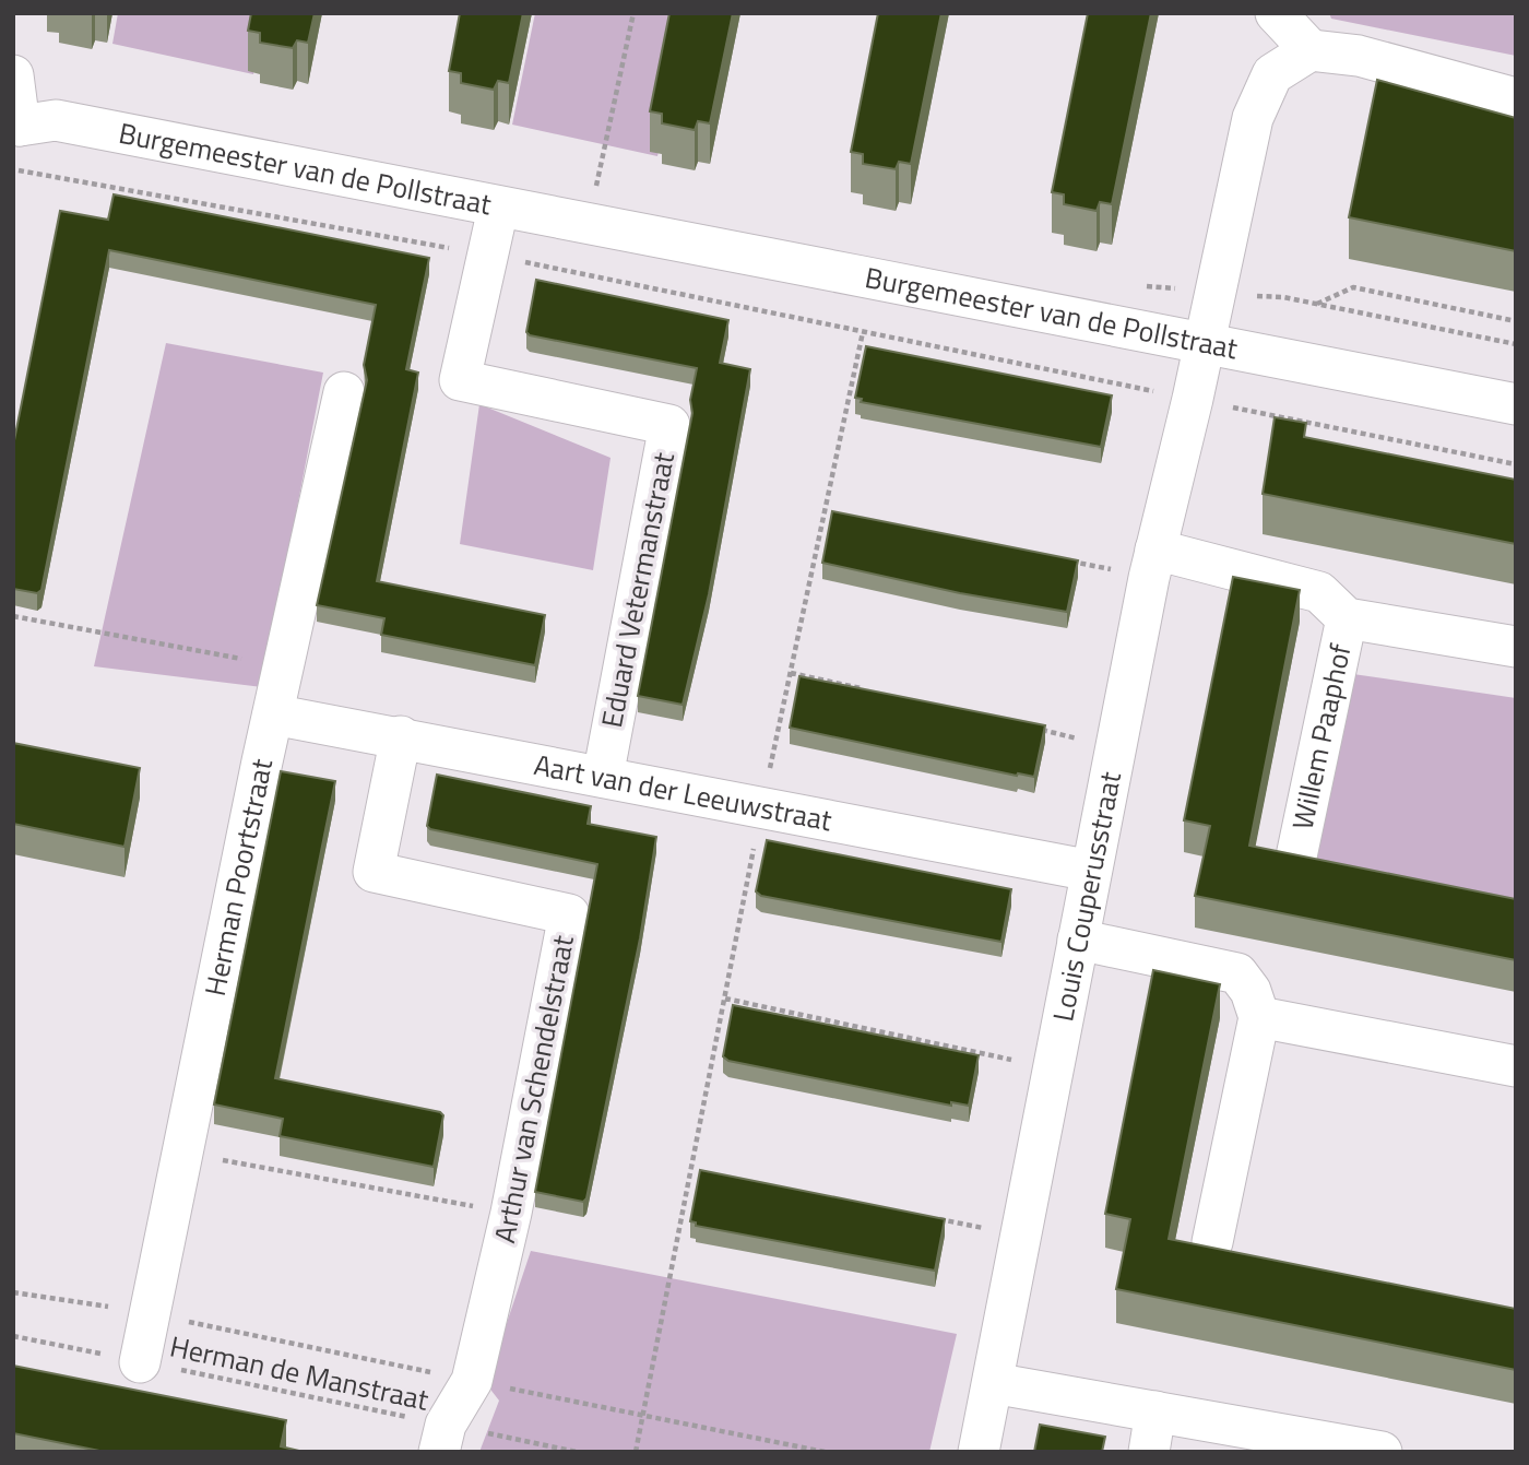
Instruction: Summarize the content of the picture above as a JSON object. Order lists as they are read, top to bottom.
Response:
{
  "streets": {
    "street": [
      "Burgemeester van de Pollstraat",
      "Eduard Vetermanstraat",
      "Willem Paaphof",
      "Aart van der Leeuwstraat",
      "Herman Poortstraat",
      "Louis Couperusstraat",
      "Arthur van Schendelstraat"
    ],
    "path": ["Herman de Manstraat"]
  },
  "crossings": [
    ["Burgemeester van de Pollstraat", "Eduard Vetermanstraat"],
    ["Burgemeester van de Pollstraat", "Louis Couperusstraat"],
    ["Eduard Vetermanstraat", "Aart van der Leeuwstraat"],
    ["Willem Paaphof", "Louis Couperusstraat"],
    ["Aart van der Leeuwstraat", "Herman Poortstraat"],
    ["Aart van der Leeuwstraat", "Louis Couperusstraat"],
    ["Aart van der Leeuwstraat", "Arthur van Schendelstraat"],
    ["Herman Poortstraat", "Herman de Manstraat"],
    ["Arthur van Schendelstraat", "Herman de Manstraat"]
  ]
}
